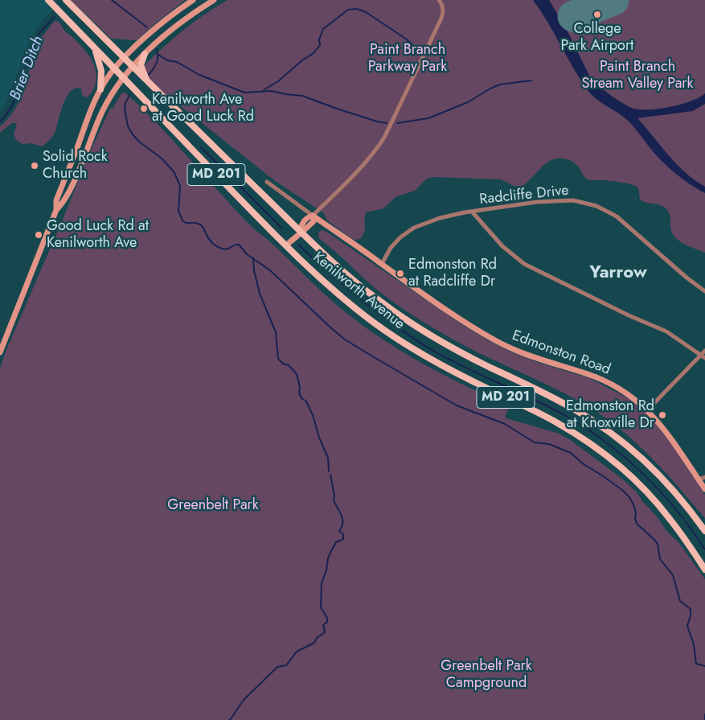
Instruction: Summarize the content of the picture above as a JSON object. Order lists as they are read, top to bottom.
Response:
{
  "streets": {
    "main road": ["MD 201", "Kenilworth Avenue", "Edmonston Road"],
    "street": ["Radcliffe Drive"]
  },
  "crossings": [
    ["Radcliffe Drive", "Edmonston Road"]
  ],
  "districts": ["Yarrow"],
  "water": ["Brier Ditch"],
  "parks": [
    "Paint Branch Parkway Park",
    "Paint Branch Stream Valley Park",
    "Greenbelt Park",
    "Greenbelt Park Campground"
  ],
  "places": [
    "College Park Airport",
    "Kenilworth Ave at Good Luck Rd",
    "Solid Rock Church",
    "Good Luck Rd at Kenilworth Ave",
    "Edmonston Rd at Radcliffe Dr",
    "Edmonston Rd at Knoxville Dr"
  ]
}
